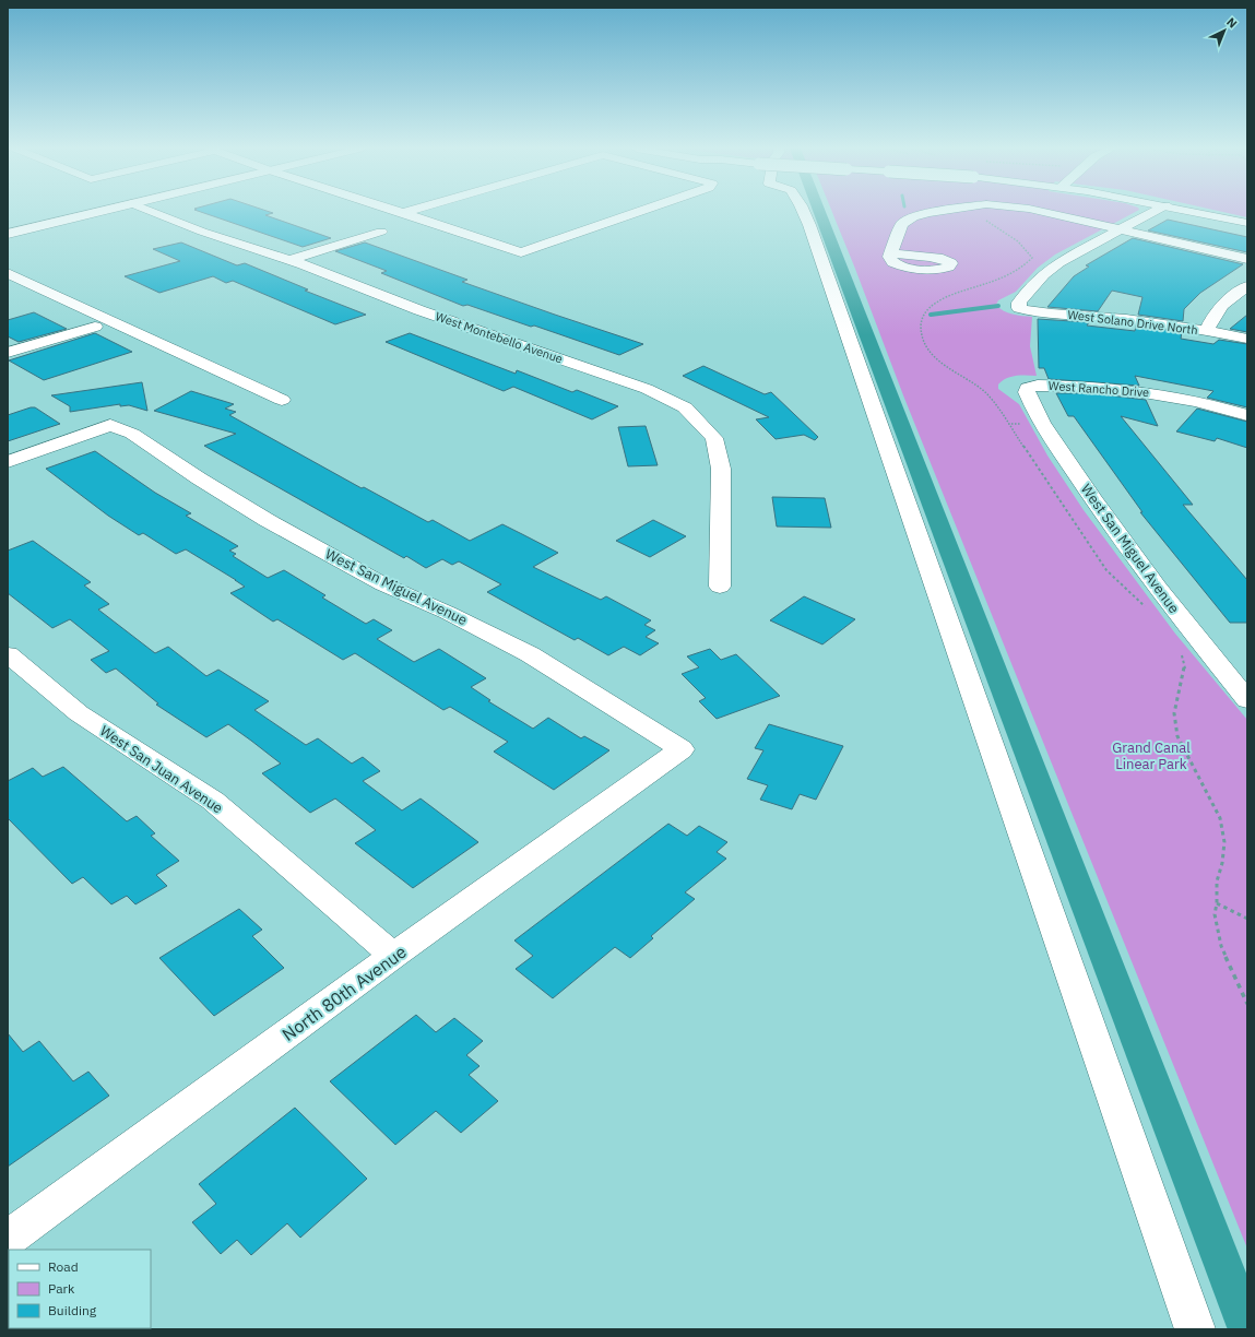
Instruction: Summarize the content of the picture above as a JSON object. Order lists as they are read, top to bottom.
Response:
{
  "streets": {
    "street": [
      "West Solano Drive North",
      "West Montebello Avenue",
      "West Rancho Drive",
      "West San Miguel Avenue",
      "West San Juan Avenue",
      "North 80th Avenue"
    ]
  },
  "crossings": [
    ["West Rancho Drive", "West San Miguel Avenue"],
    ["West San Miguel Avenue", "North 80th Avenue"],
    ["West San Juan Avenue", "North 80th Avenue"]
  ],
  "parks": ["Grand Canal Linear Park"],
  "legend": ["Road", "Park", "Building"],
  "north": "top right"
}
